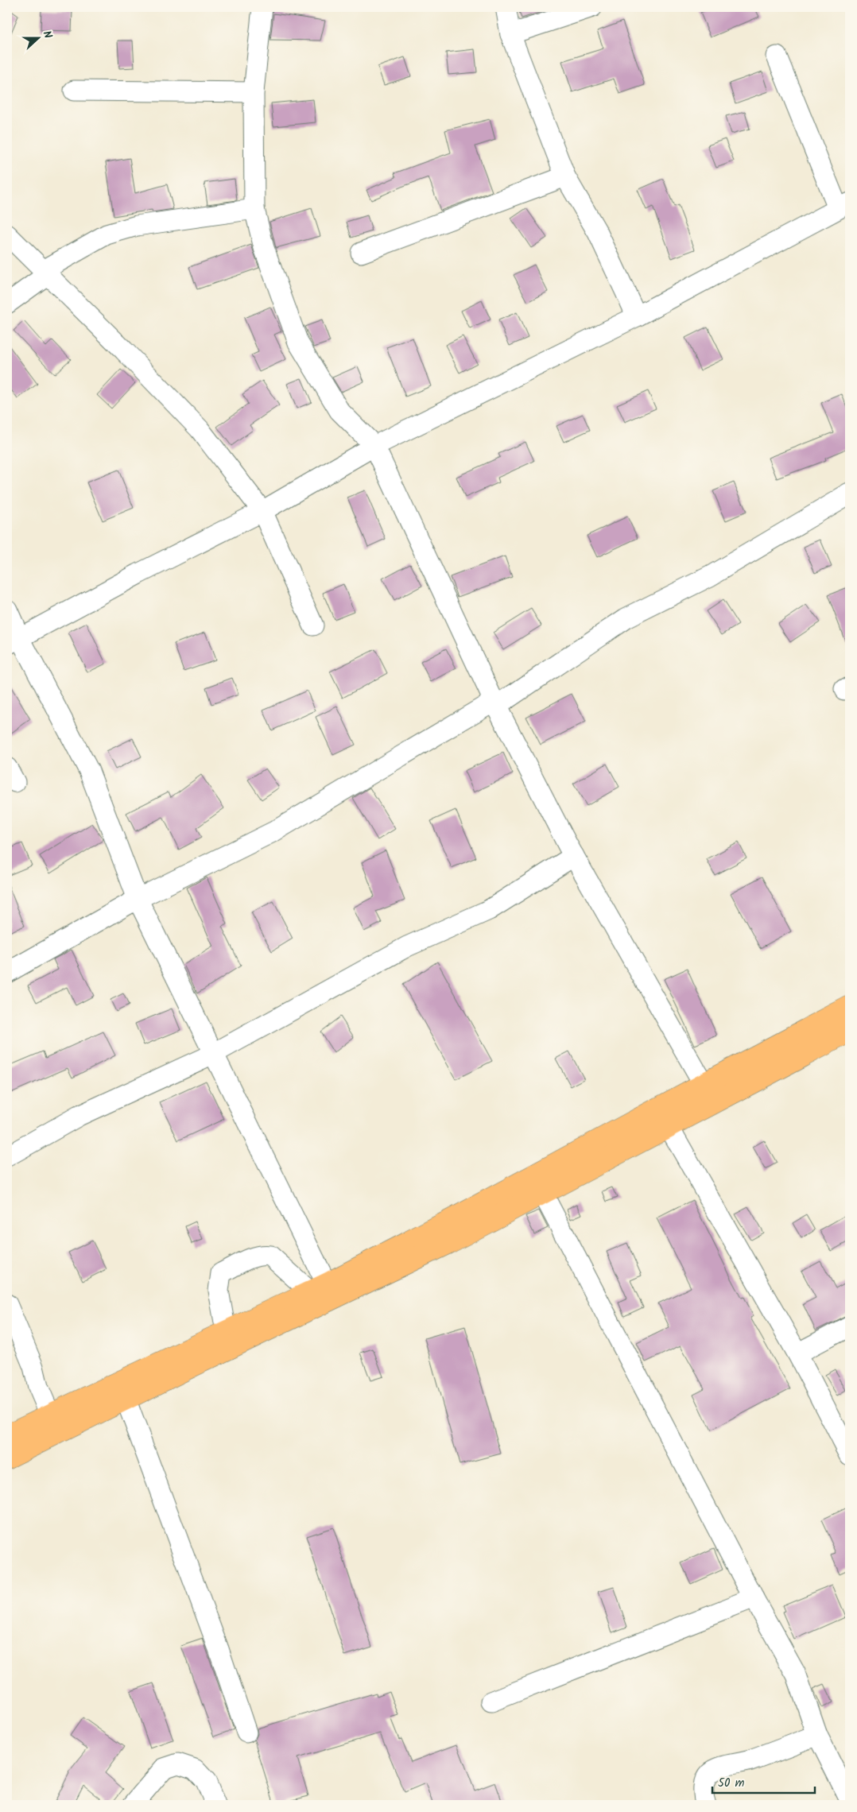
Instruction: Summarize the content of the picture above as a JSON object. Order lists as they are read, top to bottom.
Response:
{
  "scale_bar": "50 m",
  "north": "right"
}
